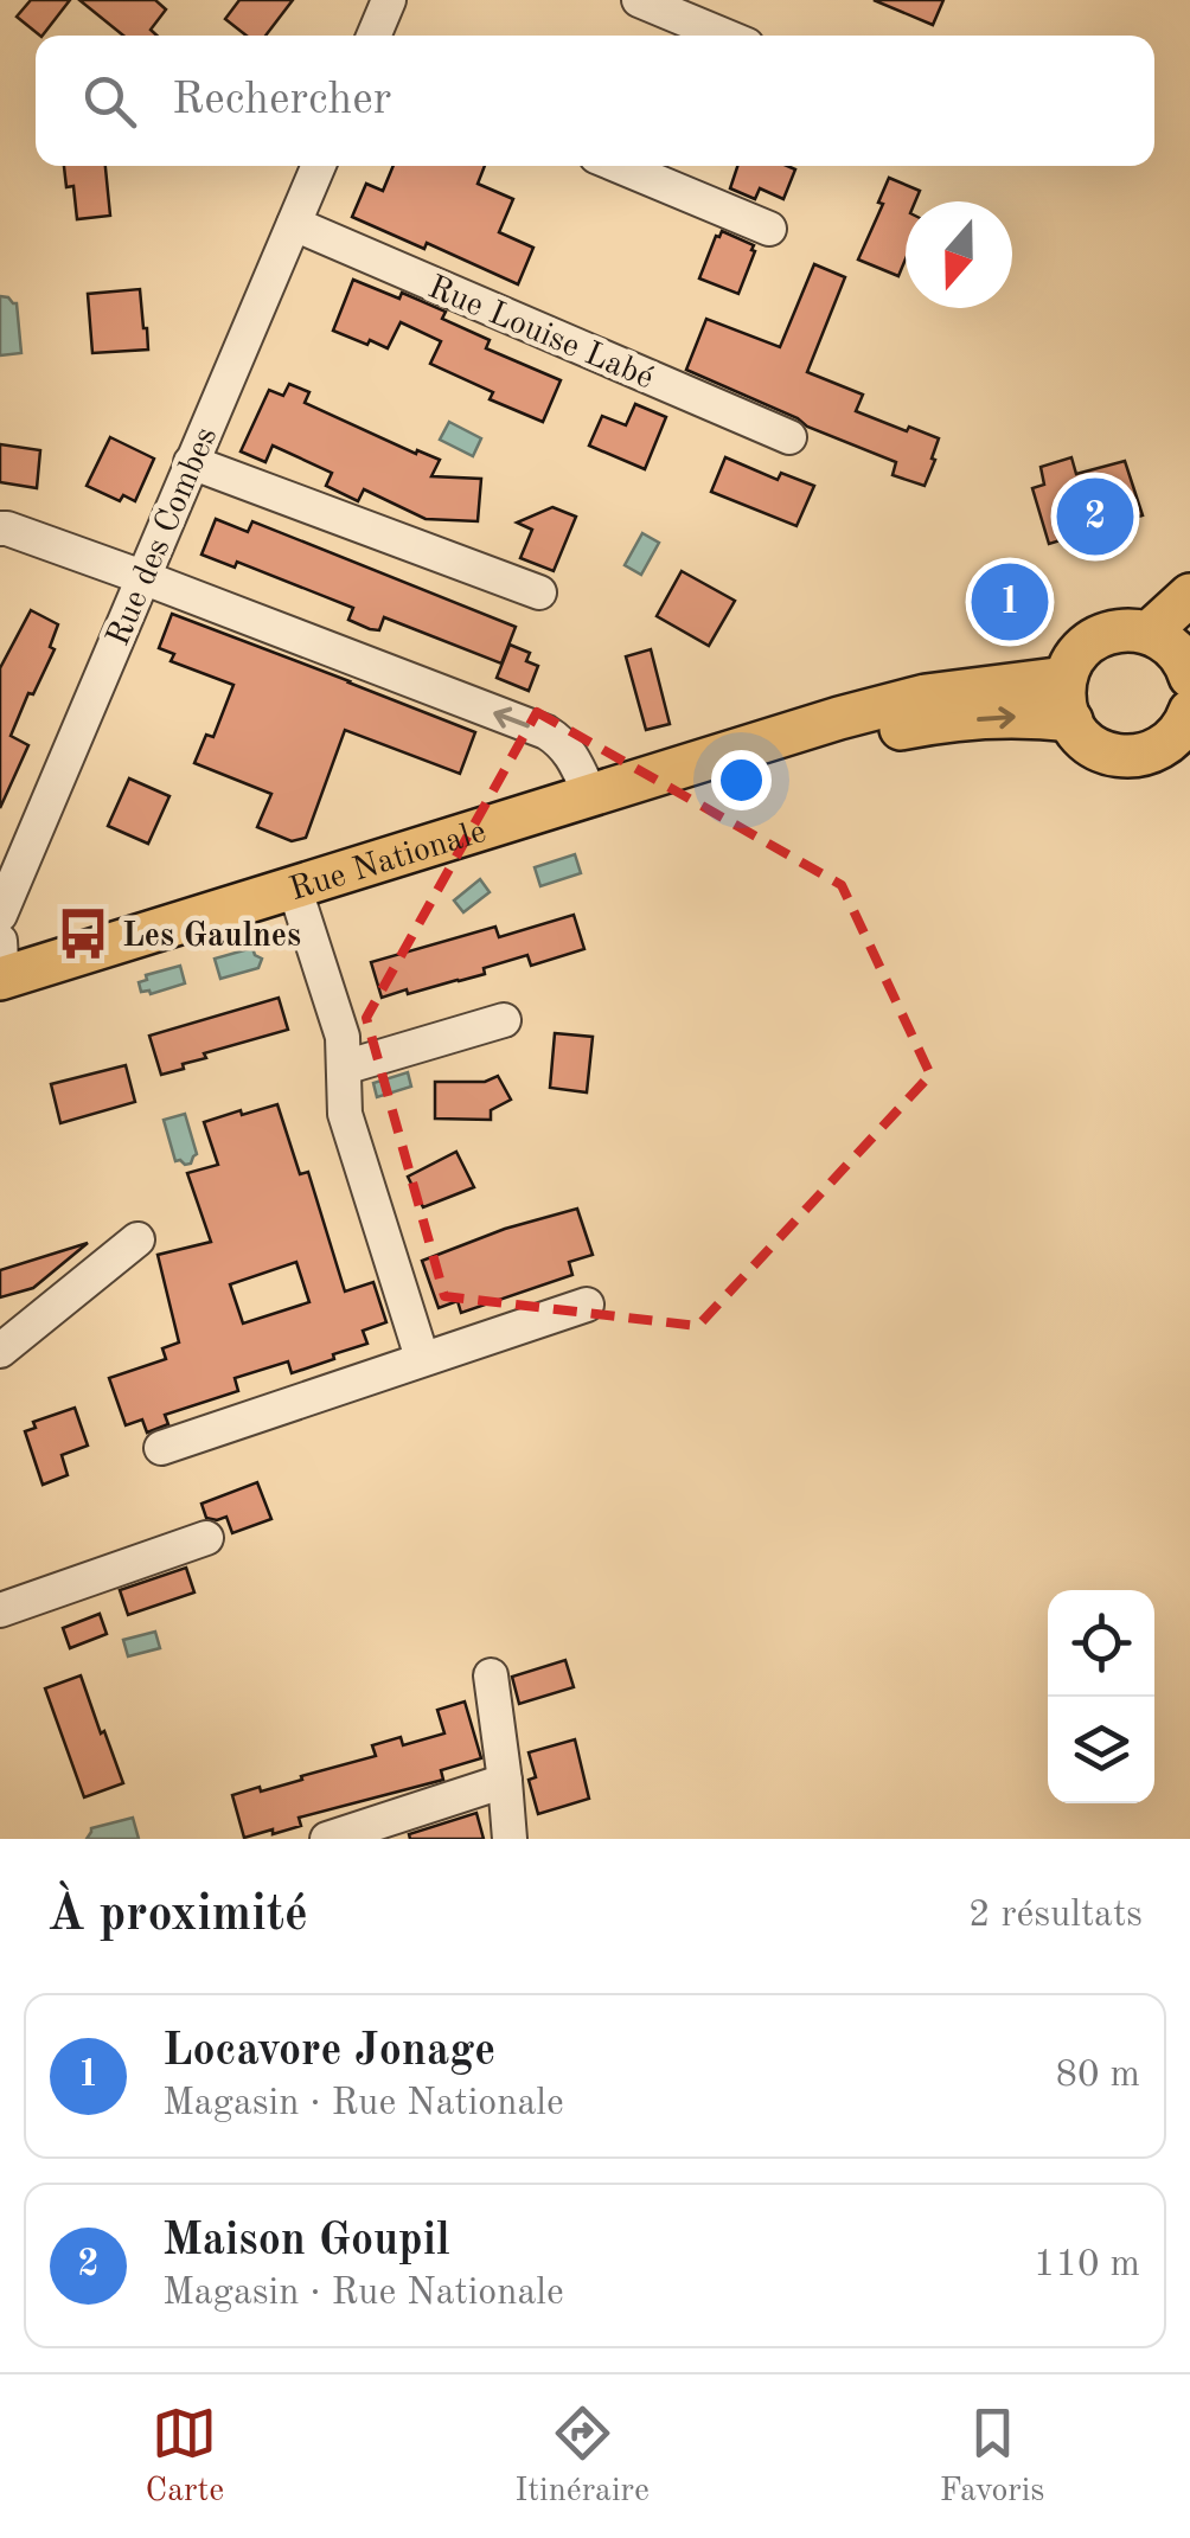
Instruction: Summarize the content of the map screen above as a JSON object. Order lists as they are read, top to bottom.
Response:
{
  "streets": {
    "main road": ["Rue Nationale"],
    "street": ["Rue Louise Labé", "Rue des Combes"]
  },
  "crossings": [
    ["Rue Louise Labé", "Rue des Combes"]
  ],
  "places": {
    "bus stop": ["Les Gaulnes"]
  },
  "north": "bottom",
  "page": {
    "search": "Rechercher",
    "pins": ["2", "1"],
    "heading": ["À proximité", "2 résultats"],
    "list": [
      {
        "mark": "1",
        "name": "Locavore Jonage",
        "note": "Magasin · Rue Nationale",
        "value": "80 m"
      },
      {
        "mark": "2",
        "name": "Maison Goupil",
        "note": "Magasin · Rue Nationale",
        "value": "110 m"
      }
    ],
    "nav": ["Carte", "Itinéraire", "Favoris"]
  }
}
